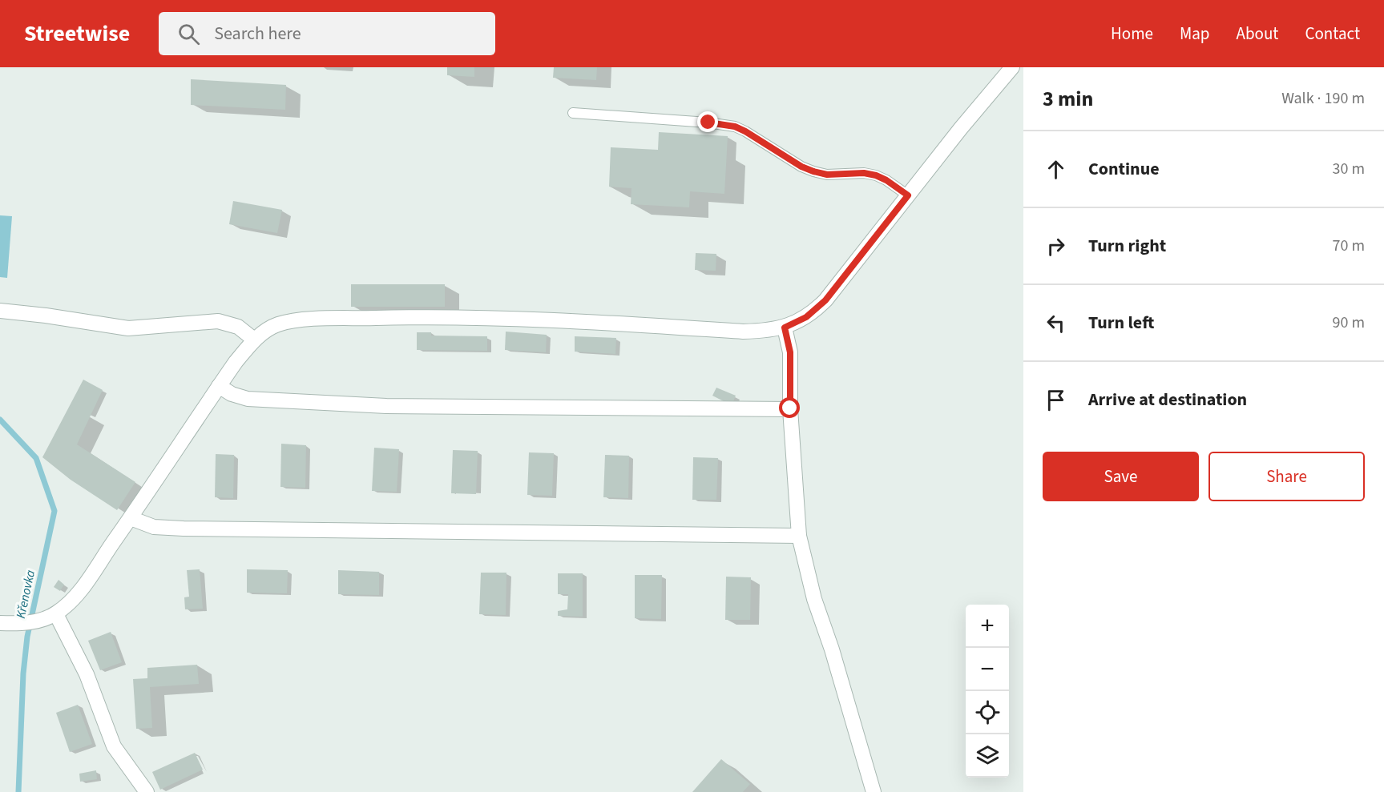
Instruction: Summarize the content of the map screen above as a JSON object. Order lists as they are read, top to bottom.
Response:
{
  "water": ["Křenovka"],
  "page": {
    "header": "Streetwise",
    "search": "Search here",
    "nav": [
      "Home",
      "Map",
      "About",
      "Contact"
    ],
    "heading": ["3 min", "Walk · 190 m"],
    "list": [
      ["Continue", "30 m"],
      ["Turn right", "70 m"],
      ["Turn left", "90 m"],
      "Arrive at destination"
    ],
    "buttons": ["Save", "Share"],
    "map_buttons": ["+", "−"]
  }
}
